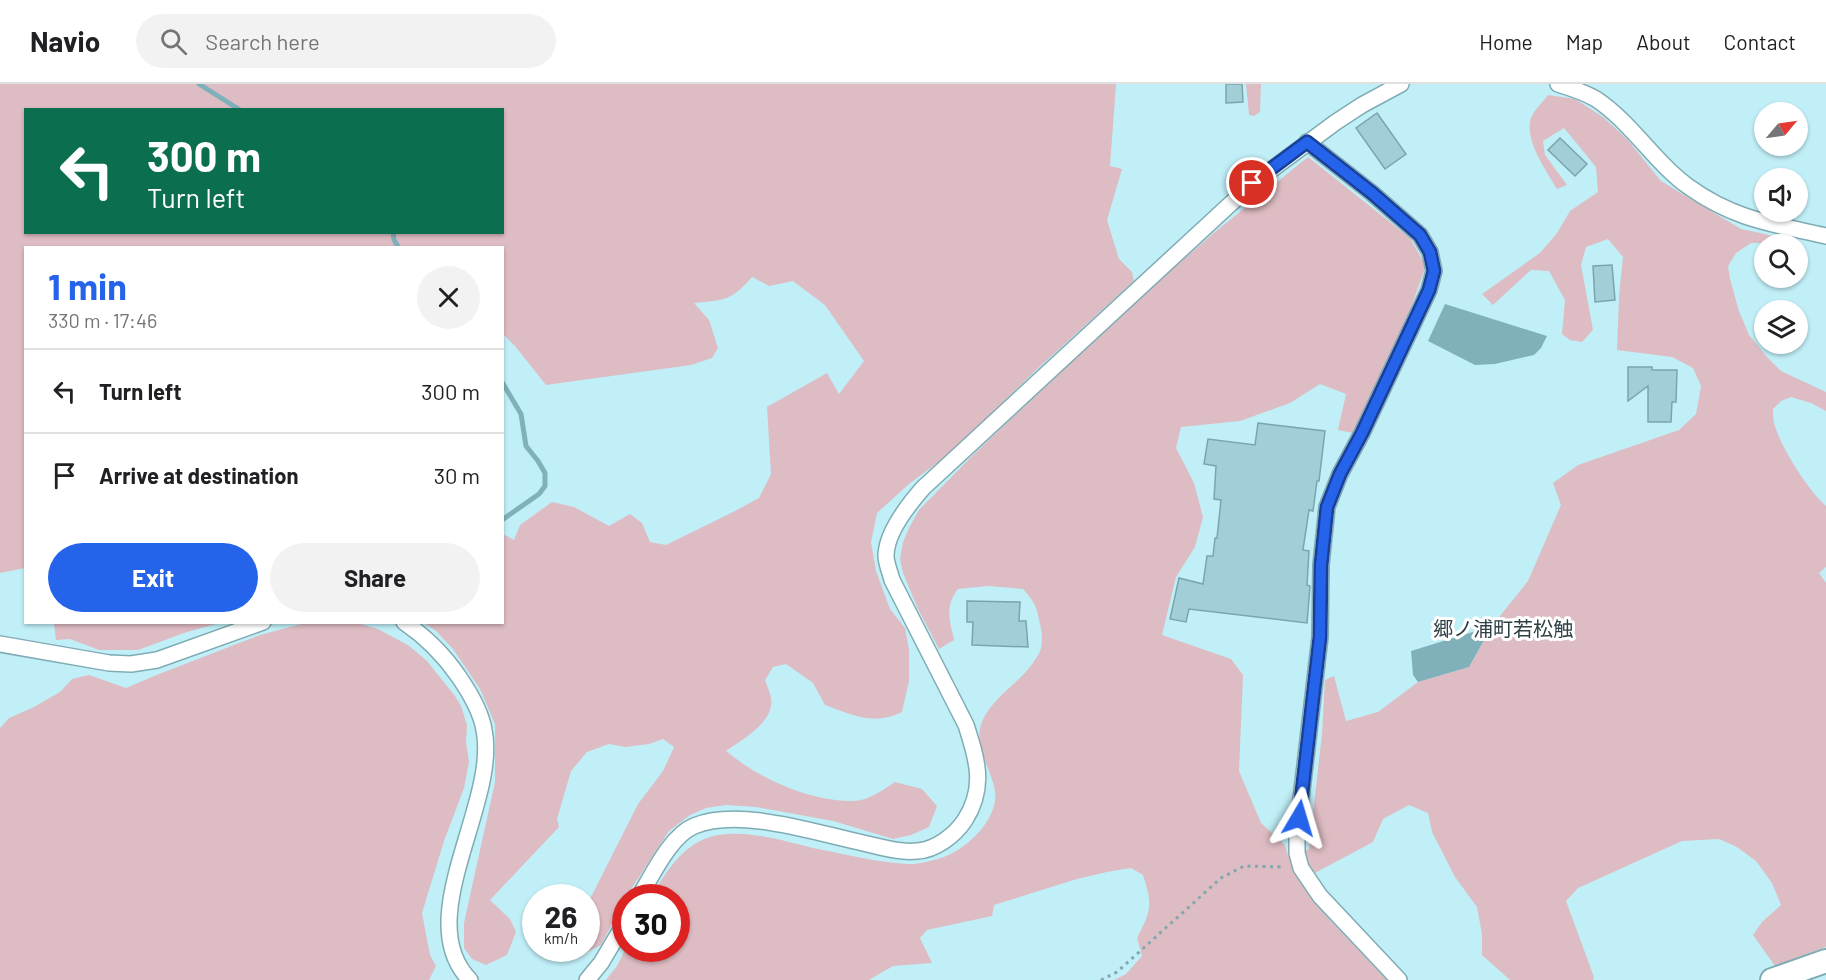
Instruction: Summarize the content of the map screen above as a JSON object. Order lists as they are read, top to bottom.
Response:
{
  "districts": ["郷ノ浦町若松触"],
  "north": "top right",
  "page": {
    "header": "Navio",
    "search": "Search here",
    "nav": [
      "Home",
      "Map",
      "About",
      "Contact"
    ],
    "turn": ["300 m", "Turn left"],
    "heading": ["1 min", "330 m · 17:46"],
    "list": [
      {
        "name": "Turn left",
        "value": "300 m"
      },
      {
        "name": "Arrive at destination",
        "value": "30 m"
      }
    ],
    "buttons": ["Exit", "Share"],
    "speed": "26 km/h",
    "limit": "30"
  }
}
